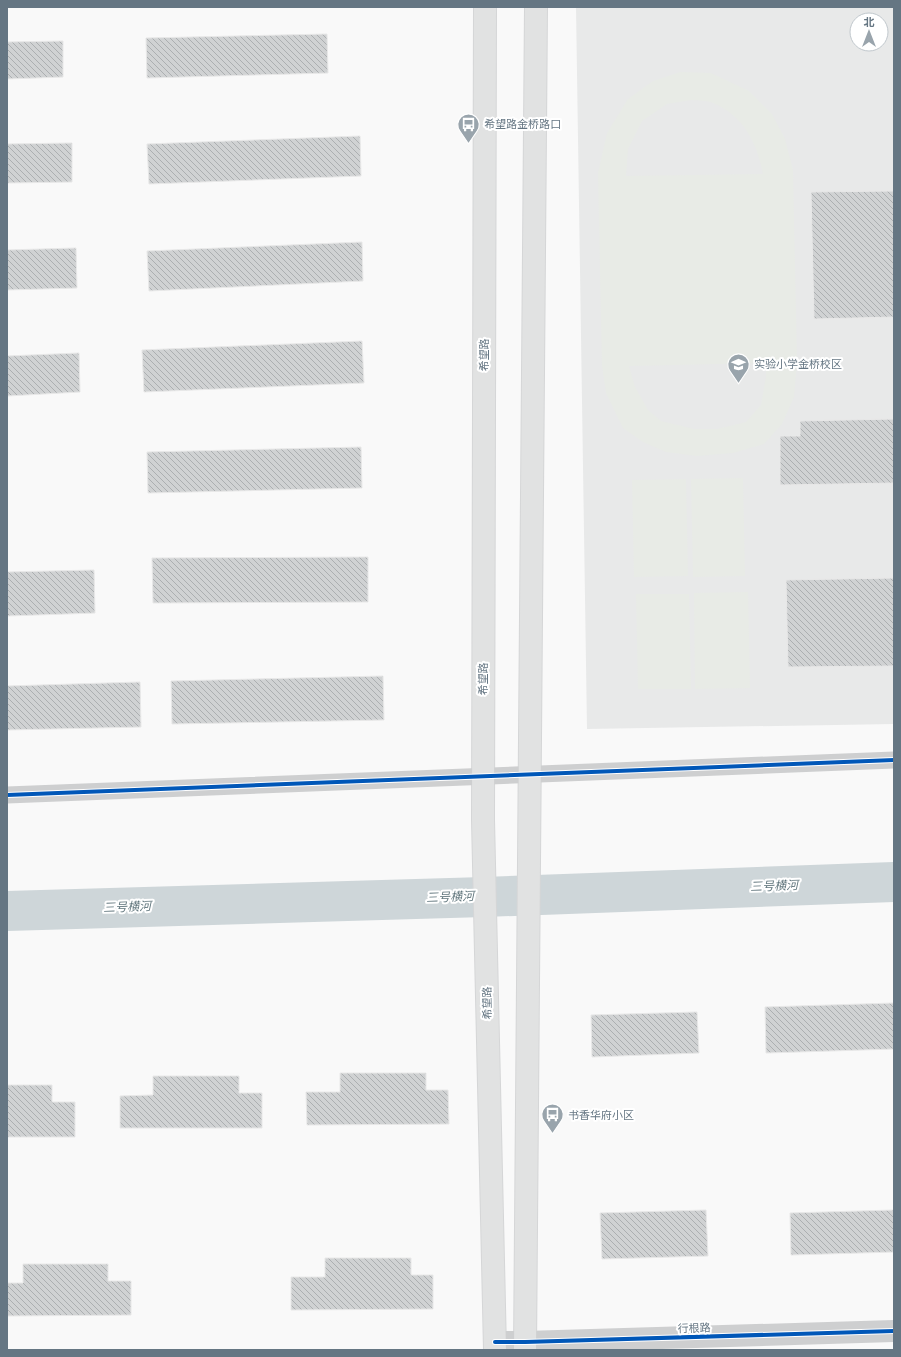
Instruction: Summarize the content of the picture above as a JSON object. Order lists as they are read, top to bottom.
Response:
{
  "streets": {
    "main road": ["希望路"],
    "street": ["行根路"]
  },
  "crossings": [
    ["希望路", "行根路"]
  ],
  "water": ["三号横河"],
  "places": {
    "bus stop": ["希望路金桥路口", "书香华府小区"],
    "school or university": ["实验小学金桥校区"]
  },
  "north": "top"
}
